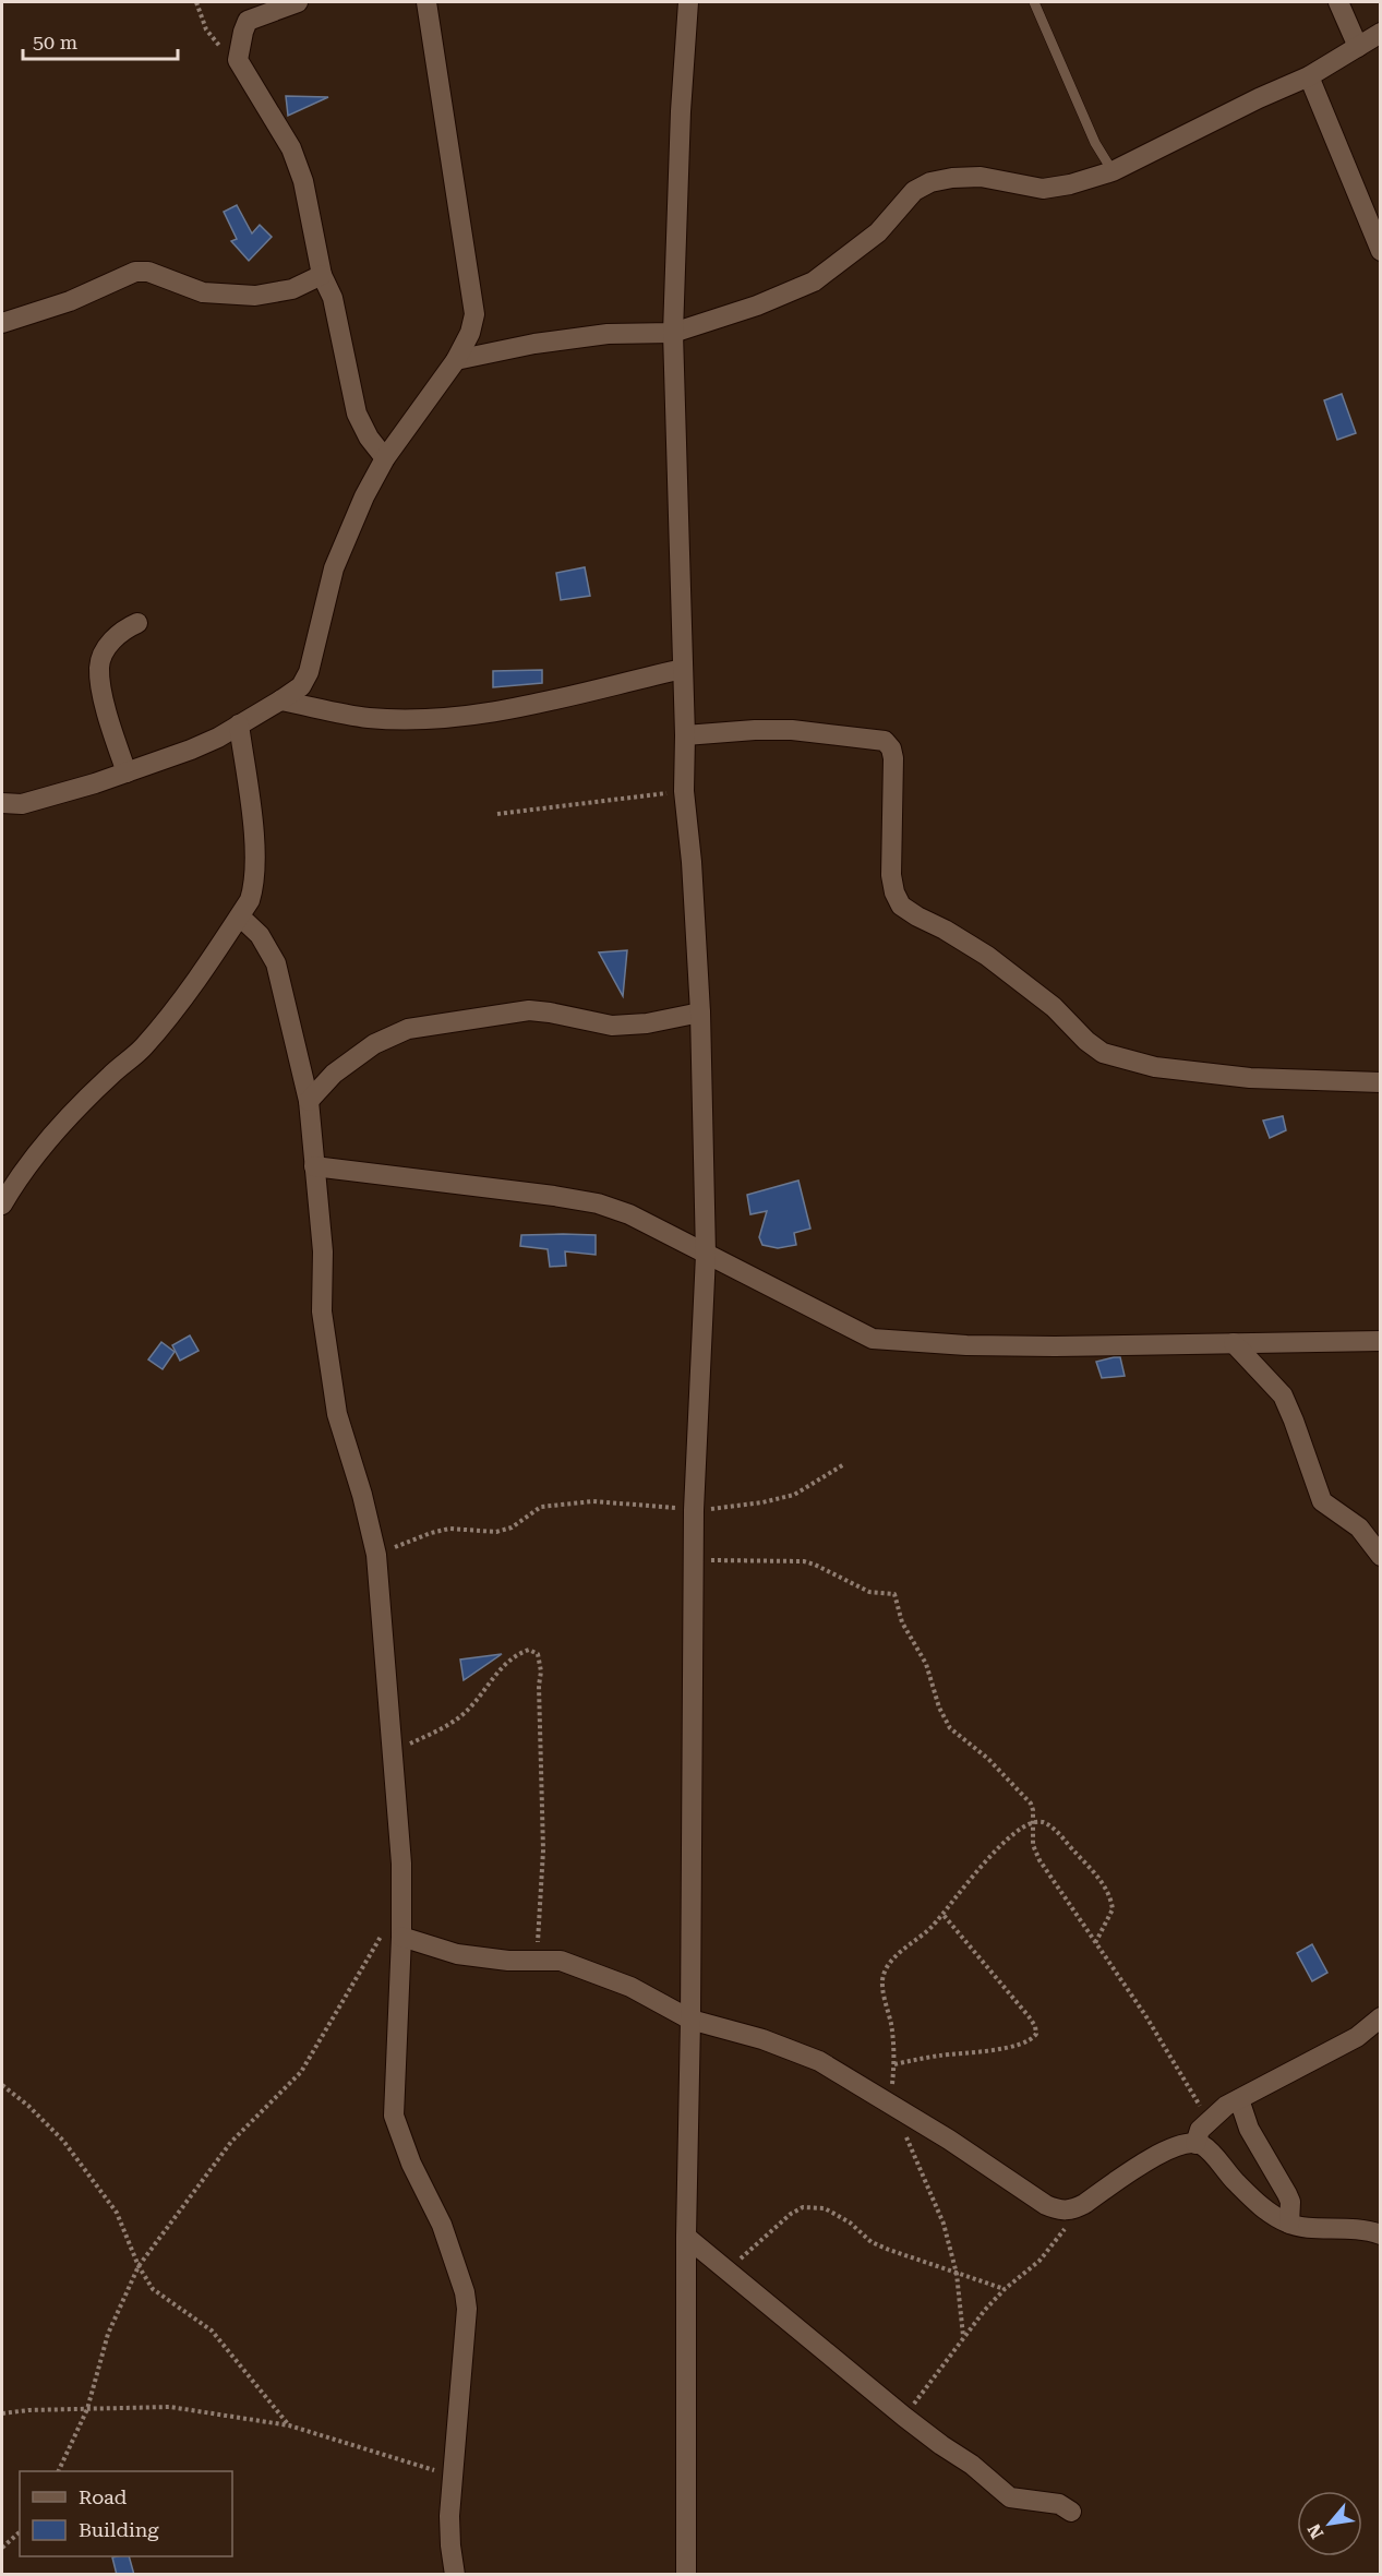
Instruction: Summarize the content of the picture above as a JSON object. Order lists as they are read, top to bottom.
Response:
{
  "legend": ["Road", "Building"],
  "scale_bar": "50 m",
  "north": "bottom left"
}
